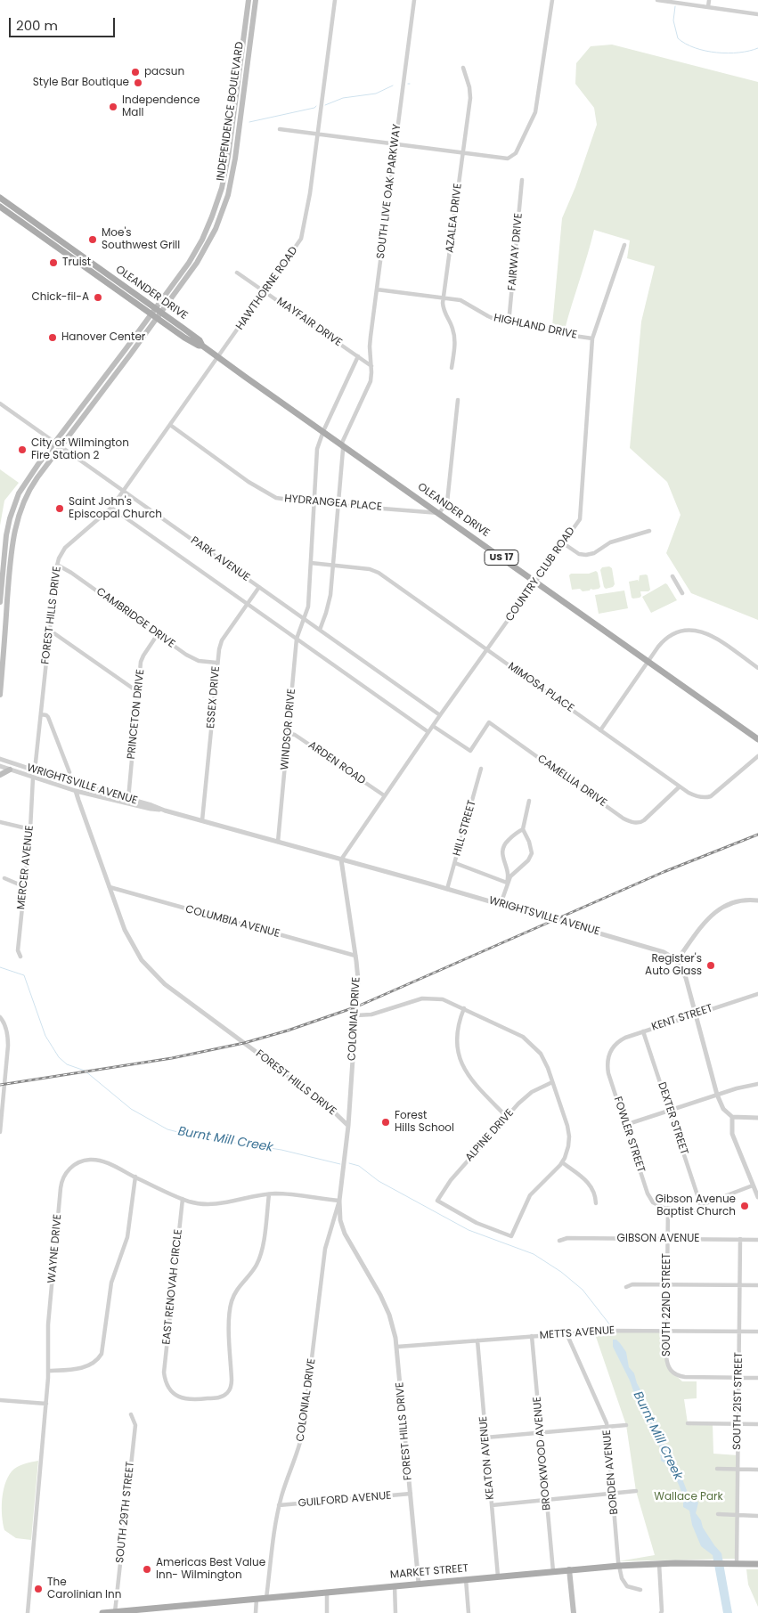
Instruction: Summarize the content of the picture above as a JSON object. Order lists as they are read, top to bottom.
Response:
{
  "streets": {
    "main road": [
      "INDEPENDENCE BOULEVARD",
      "OLEANDER DRIVE",
      "US 17",
      "MARKET STREET"
    ],
    "street": [
      "SOUTH LIVE OAK PARKWAY",
      "AZALEA DRIVE",
      "FAIRWAY DRIVE",
      "HAWTHORNE ROAD",
      "MAYFAIR DRIVE",
      "HIGHLAND DRIVE",
      "HYDRANGEA PLACE",
      "PARK AVENUE",
      "COUNTRY CLUB ROAD",
      "FOREST HILLS DRIVE",
      "CAMBRIDGE DRIVE",
      "MIMOSA PLACE",
      "ESSEX DRIVE",
      "PRINCETON DRIVE",
      "WINDSOR DRIVE",
      "ARDEN ROAD",
      "CAMELLIA DRIVE",
      "WRIGHTSVILLE AVENUE",
      "HILL STREET",
      "MERCER AVENUE",
      "COLUMBIA AVENUE",
      "KENT STREET",
      "COLONIAL DRIVE",
      "DEXTER STREET",
      "FOWLER STREET",
      "ALPINE DRIVE",
      "GIBSON AVENUE",
      "WAYNE DRIVE",
      "EAST RENOVAH CIRCLE",
      "SOUTH 22ND STREET",
      "METTS AVENUE",
      "SOUTH 21ST STREET",
      "BROOKWOOD AVENUE",
      "KEATON AVENUE",
      "BORDEN AVENUE",
      "GUILFORD AVENUE",
      "SOUTH 29TH STREET"
    ]
  },
  "crossings": [
    ["INDEPENDENCE BOULEVARD", "OLEANDER DRIVE"],
    ["INDEPENDENCE BOULEVARD", "PARK AVENUE"],
    ["SOUTH LIVE OAK PARKWAY", "OLEANDER DRIVE"],
    ["SOUTH LIVE OAK PARKWAY", "HIGHLAND DRIVE"],
    ["SOUTH LIVE OAK PARKWAY", "HYDRANGEA PLACE"],
    ["SOUTH LIVE OAK PARKWAY", "PARK AVENUE"],
    ["SOUTH LIVE OAK PARKWAY", "MIMOSA PLACE"],
    ["AZALEA DRIVE", "HIGHLAND DRIVE"],
    ["FAIRWAY DRIVE", "HIGHLAND DRIVE"],
    ["HAWTHORNE ROAD", "OLEANDER DRIVE"],
    ["HAWTHORNE ROAD", "MAYFAIR DRIVE"],
    ["HAWTHORNE ROAD", "HYDRANGEA PLACE"],
    ["HAWTHORNE ROAD", "PARK AVENUE"],
    ["HAWTHORNE ROAD", "FOREST HILLS DRIVE"],
    ["OLEANDER DRIVE", "HYDRANGEA PLACE"],
    ["OLEANDER DRIVE", "COUNTRY CLUB ROAD"],
    ["OLEANDER DRIVE", "WINDSOR DRIVE"],
    ["MAYFAIR DRIVE", "WINDSOR DRIVE"],
    ["HIGHLAND DRIVE", "COUNTRY CLUB ROAD"],
    ["HYDRANGEA PLACE", "WINDSOR DRIVE"],
    ["PARK AVENUE", "COUNTRY CLUB ROAD"],
    ["PARK AVENUE", "FOREST HILLS DRIVE"],
    ["PARK AVENUE", "ESSEX DRIVE"],
    ["PARK AVENUE", "WINDSOR DRIVE"],
    ["COUNTRY CLUB ROAD", "MIMOSA PLACE"],
    ["COUNTRY CLUB ROAD", "ARDEN ROAD"],
    ["COUNTRY CLUB ROAD", "CAMELLIA DRIVE"],
    ["COUNTRY CLUB ROAD", "WRIGHTSVILLE AVENUE"],
    ["COUNTRY CLUB ROAD", "COLONIAL DRIVE"],
    ["FOREST HILLS DRIVE", "CAMBRIDGE DRIVE"],
    ["FOREST HILLS DRIVE", "WRIGHTSVILLE AVENUE"],
    ["FOREST HILLS DRIVE", "COLUMBIA AVENUE"],
    ["FOREST HILLS DRIVE", "COLONIAL DRIVE"],
    ["FOREST HILLS DRIVE", "WAYNE DRIVE"],
    ["FOREST HILLS DRIVE", "METTS AVENUE"],
    ["FOREST HILLS DRIVE", "GUILFORD AVENUE"],
    ["FOREST HILLS DRIVE", "MARKET STREET"],
    ["CAMBRIDGE DRIVE", "ESSEX DRIVE"],
    ["CAMBRIDGE DRIVE", "PRINCETON DRIVE"],
    ["MIMOSA PLACE", "WINDSOR DRIVE"],
    ["MIMOSA PLACE", "CAMELLIA DRIVE"],
    ["ESSEX DRIVE", "WRIGHTSVILLE AVENUE"],
    ["PRINCETON DRIVE", "WRIGHTSVILLE AVENUE"],
    ["WINDSOR DRIVE", "ARDEN ROAD"],
    ["WINDSOR DRIVE", "WRIGHTSVILLE AVENUE"],
    ["WRIGHTSVILLE AVENUE", "HILL STREET"],
    ["WRIGHTSVILLE AVENUE", "MERCER AVENUE"],
    ["WRIGHTSVILLE AVENUE", "COLONIAL DRIVE"],
    ["COLUMBIA AVENUE", "COLONIAL DRIVE"],
    ["KENT STREET", "DEXTER STREET"],
    ["KENT STREET", "FOWLER STREET"],
    ["COLONIAL DRIVE", "WAYNE DRIVE"],
    ["COLONIAL DRIVE", "GUILFORD AVENUE"],
    ["COLONIAL DRIVE", "MARKET STREET"],
    ["FOWLER STREET", "SOUTH 22ND STREET"],
    ["GIBSON AVENUE", "SOUTH 22ND STREET"],
    ["GIBSON AVENUE", "SOUTH 21ST STREET"],
    ["WAYNE DRIVE", "EAST RENOVAH CIRCLE"],
    ["SOUTH 22ND STREET", "METTS AVENUE"],
    ["SOUTH 22ND STREET", "SOUTH 21ST STREET"],
    ["METTS AVENUE", "SOUTH 21ST STREET"],
    ["METTS AVENUE", "BROOKWOOD AVENUE"],
    ["METTS AVENUE", "KEATON AVENUE"],
    ["METTS AVENUE", "BORDEN AVENUE"],
    ["SOUTH 21ST STREET", "MARKET STREET"],
    ["BROOKWOOD AVENUE", "MARKET STREET"],
    ["KEATON AVENUE", "MARKET STREET"],
    ["BORDEN AVENUE", "MARKET STREET"],
    ["SOUTH 29TH STREET", "MARKET STREET"]
  ],
  "water": ["Burnt Mill Creek"],
  "parks": ["Wallace Park"],
  "places": [
    "pacsun",
    "Style Bar Boutique",
    "Independence Mall",
    "Moe's Southwest Grill",
    "Truist",
    "Chick-fil-A",
    "Hanover Center",
    "City of Wilmington Fire Station 2",
    "Saint John's Episcopal Church",
    "Register's Auto Glass",
    "Forest Hills School",
    "Gibson Avenue Baptist Church",
    "Americas Best Value Inn- Wilmington",
    "The Carolinian Inn"
  ],
  "scale_bar": "200 m"
}
